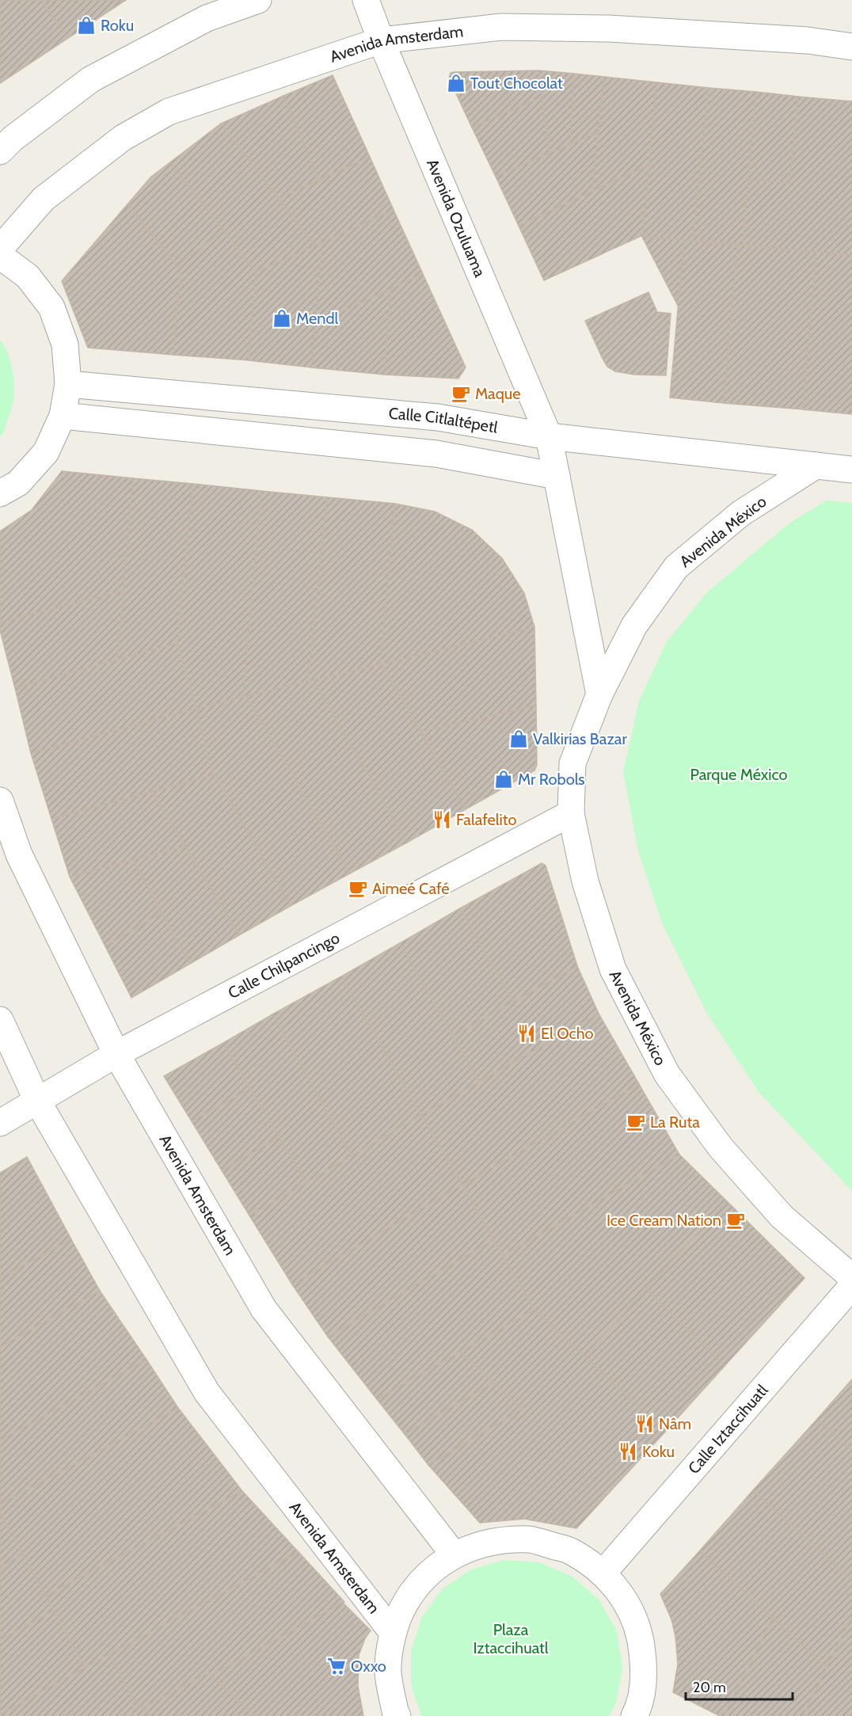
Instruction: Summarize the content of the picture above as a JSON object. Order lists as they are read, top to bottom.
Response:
{
  "streets": {
    "street": [
      "Avenida Amsterdam",
      "Avenida Ozuluama",
      "Calle Citlaltépetl",
      "Avenida México",
      "Calle Chilpancingo",
      "Calle Iztaccihuatl"
    ]
  },
  "crossings": [
    ["Avenida Amsterdam", "Avenida Ozuluama"],
    ["Avenida Amsterdam", "Calle Chilpancingo"],
    ["Avenida Ozuluama", "Calle Citlaltépetl"],
    ["Calle Citlaltépetl", "Avenida México"],
    ["Avenida México", "Calle Chilpancingo"]
  ],
  "parks": ["Parque México", "Plaza Iztaccihuatl"],
  "places": {
    "shop": [
      "Roku",
      "Tout Chocolat",
      "Mendl",
      "Valkirias Bazar",
      "Mr Robols"
    ],
    "cafe": [
      "Maque",
      "Aimeé Café",
      "La Ruta",
      "Ice Cream Nation"
    ],
    "restaurant": [
      "Falafelito",
      "El Ocho",
      "Nâm",
      "Koku"
    ],
    "supermarket": ["Oxxo"]
  },
  "scale_bar": "20 m"
}
